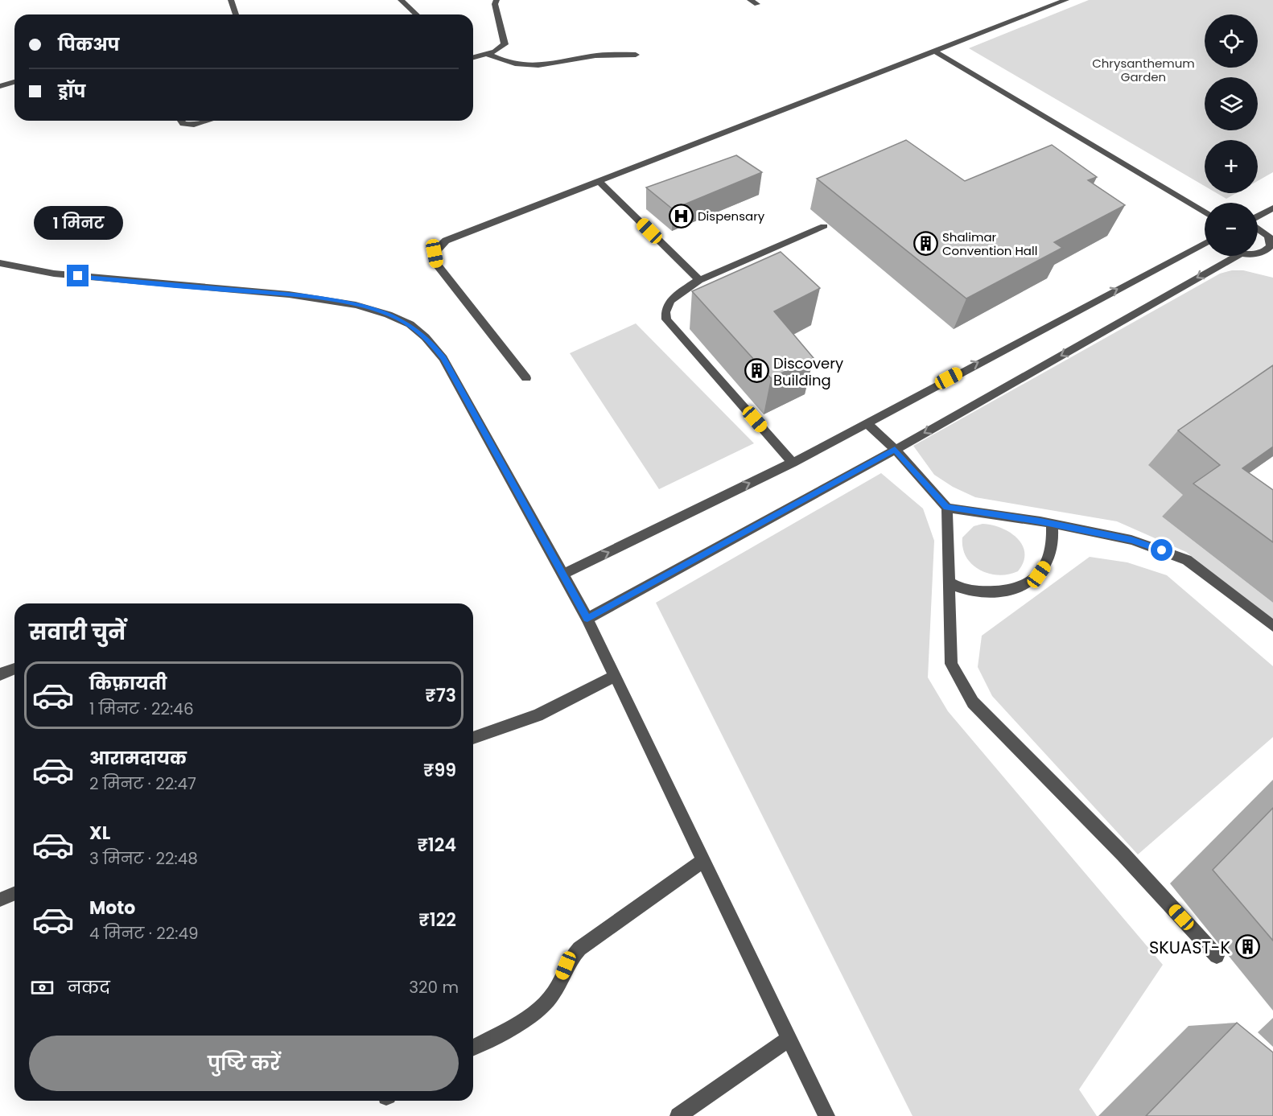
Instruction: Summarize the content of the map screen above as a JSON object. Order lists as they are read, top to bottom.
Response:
{
  "parks": ["Chrysanthemum Garden"],
  "places": {
    "hospital": ["Dispensary"],
    "building": ["Shalimar Convention Hall", "Discovery Building", "SKUAST-K"]
  },
  "page": {
    "map_buttons": ["+", "−"],
    "banner": ["पिकअप", "ड्रॉप"],
    "bubble": "1 मिनट",
    "heading": "सवारी चुनें",
    "list": [
      {
        "name": "किफ़ायती",
        "note": "1 मिनट · 22:46",
        "value": "₹73"
      },
      {
        "name": "आरामदायक",
        "note": "2 मिनट · 22:47",
        "value": "₹99"
      },
      {
        "name": "XL",
        "note": "3 मिनट · 22:48",
        "value": "₹124"
      },
      {
        "name": "Moto",
        "note": "4 मिनट · 22:49",
        "value": "₹122"
      }
    ],
    "pay": ["नकद", "320 m"],
    "buttons": "पुष्टि करें"
  }
}
